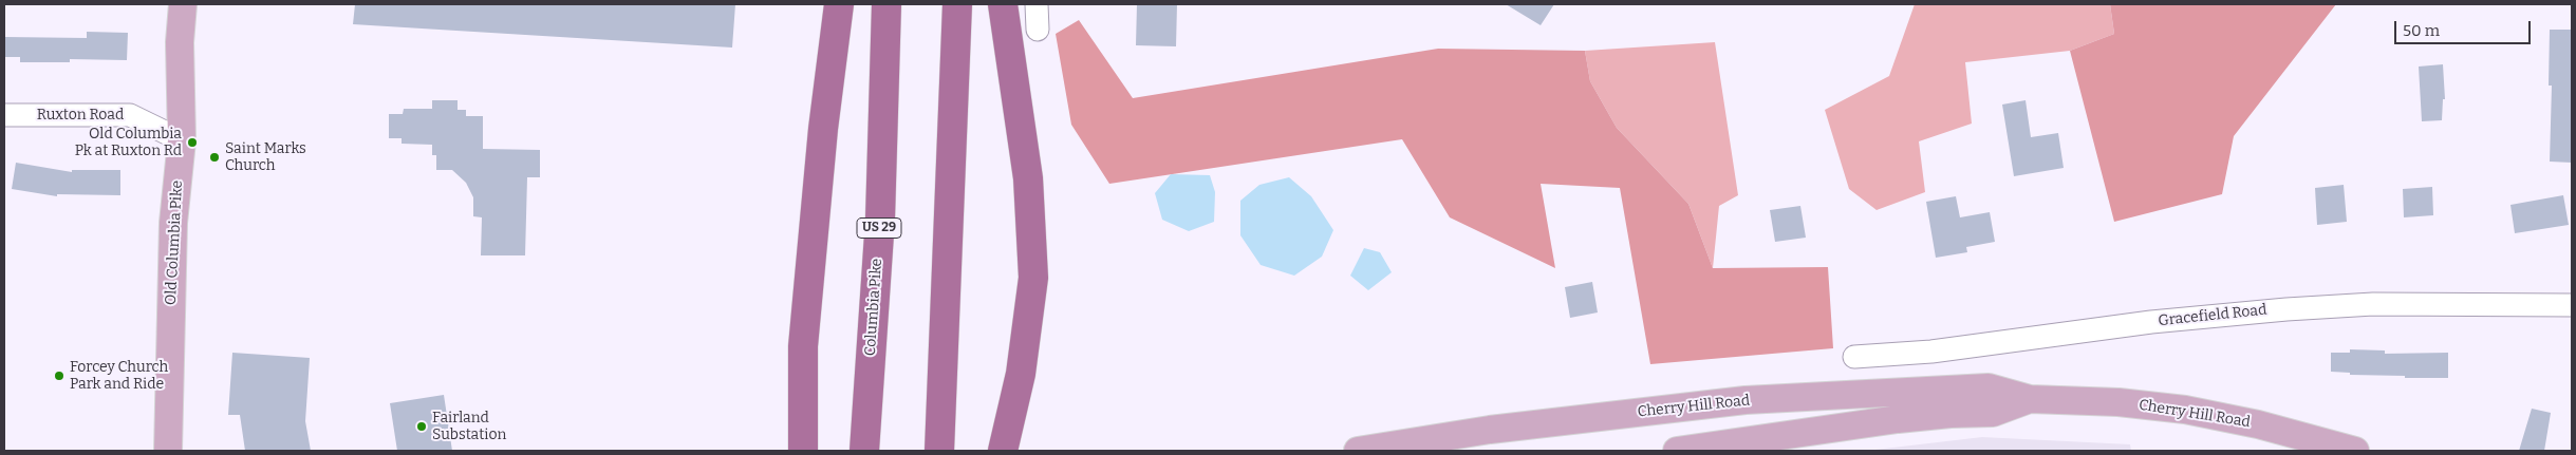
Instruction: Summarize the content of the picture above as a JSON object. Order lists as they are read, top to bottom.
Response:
{
  "streets": {
    "highway": ["US 29", "Columbia Pike"],
    "main road": ["Old Columbia Pike", "Cherry Hill Road"],
    "street": ["Ruxton Road", "Gracefield Road"]
  },
  "crossings": [
    ["Ruxton Road", "Old Columbia Pike"]
  ],
  "places": [
    "Old Columbia Pk at Ruxton Rd",
    "Saint Marks Church",
    "Forcey Church Park and Ride",
    "Fairland Substation"
  ],
  "scale_bar": "50 m"
}
